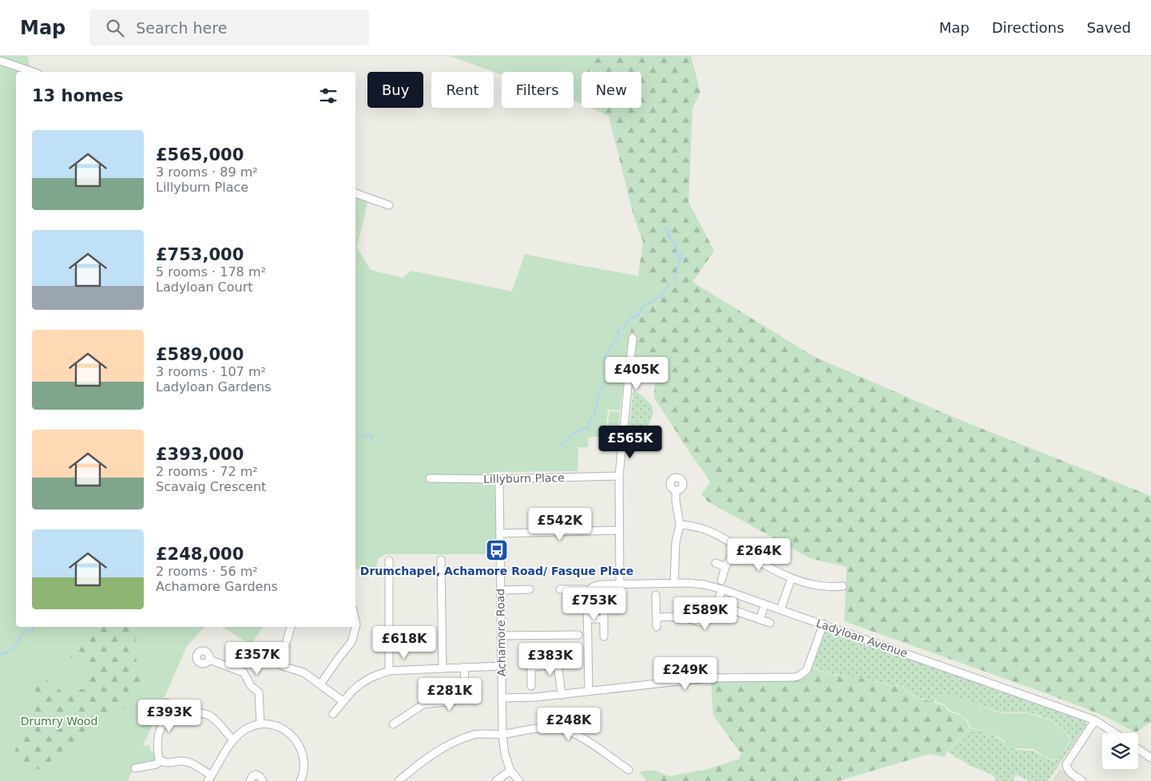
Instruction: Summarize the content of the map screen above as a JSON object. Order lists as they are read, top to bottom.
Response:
{
  "streets": {
    "street": ["Lillyburn Place", "Achamore Road", "Ladyloan Avenue"]
  },
  "crossings": [
    ["Lillyburn Place", "Achamore Road"]
  ],
  "parks": ["Drumry Wood"],
  "places": {
    "bus stop": ["Drumchapel, Achamore Road/ Fasque Place"]
  },
  "page": {
    "header": "Map",
    "search": "Search here",
    "nav": ["Map", "Directions", "Saved"],
    "chip": [
      "Buy",
      "Rent",
      "Filters",
      "New"
    ],
    "heading": "13 homes",
    "list": [
      {
        "name": "£565,000",
        "note": "3 rooms · 89 m² · Lillyburn Place"
      },
      {
        "name": "£753,000",
        "note": "5 rooms · 178 m² · Ladyloan Court"
      },
      {
        "name": "£589,000",
        "note": "3 rooms · 107 m² · Ladyloan Gardens"
      },
      {
        "name": "£393,000",
        "note": "2 rooms · 72 m² · Scavaig Crescent"
      },
      {
        "name": "£248,000",
        "note": "2 rooms · 56 m² · Achamore Gardens"
      }
    ],
    "price": [
      "£405K",
      "£565K",
      "£542K",
      "£264K",
      "£753K",
      "£589K",
      "£618K",
      "£357K",
      "£383K",
      "£249K",
      "£281K",
      "£393K",
      "£248K"
    ]
  }
}
